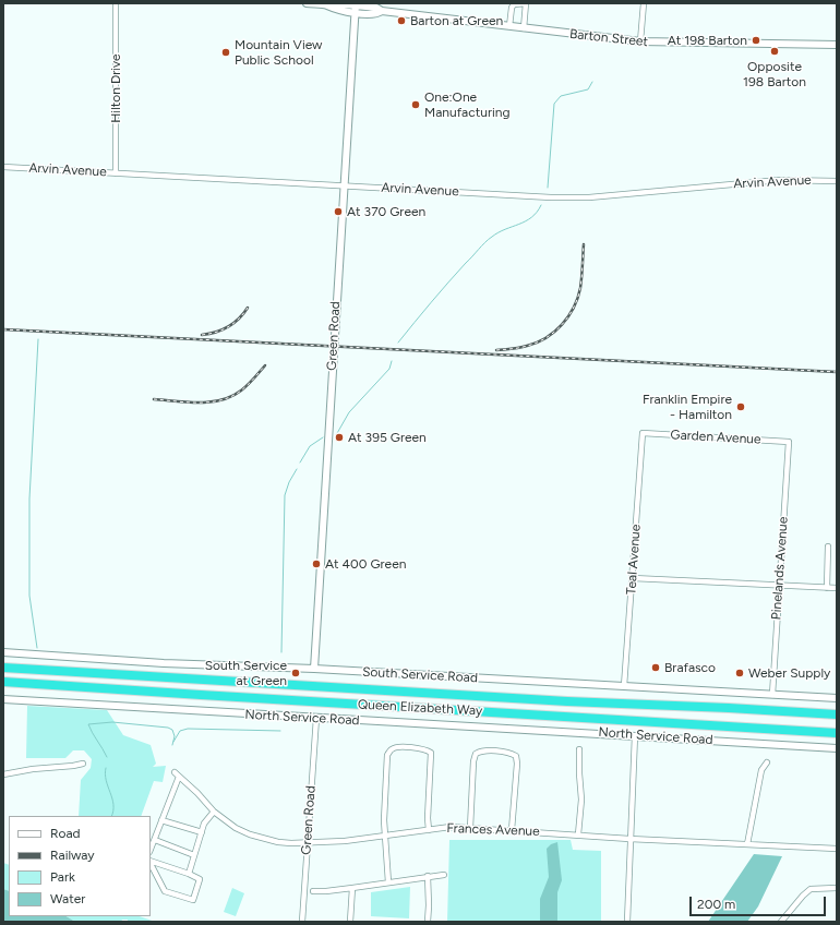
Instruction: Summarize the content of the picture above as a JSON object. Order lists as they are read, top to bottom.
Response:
{
  "streets": {
    "highway": ["Queen Elizabeth Way"],
    "street": [
      "Barton Street",
      "Hilton Drive",
      "Arvin Avenue",
      "Green Road",
      "Garden Avenue",
      "Teal Avenue",
      "Pinelands Avenue",
      "South Service Road",
      "North Service Road",
      "Frances Avenue"
    ]
  },
  "crossings": [
    ["Barton Street", "Green Road"],
    ["Hilton Drive", "Arvin Avenue"],
    ["Arvin Avenue", "Green Road"],
    ["Green Road", "South Service Road"],
    ["Green Road", "North Service Road"],
    ["Green Road", "Frances Avenue"],
    ["Garden Avenue", "Teal Avenue"],
    ["Garden Avenue", "Pinelands Avenue"],
    ["Teal Avenue", "South Service Road"],
    ["Pinelands Avenue", "South Service Road"]
  ],
  "places": [
    "Barton at Green",
    "At 198 Barton",
    "Opposite 198 Barton",
    "Mountain View Public School",
    "One:One Manufacturing",
    "At 370 Green",
    "Franklin Empire - Hamilton",
    "At 395 Green",
    "At 400 Green",
    "Brafasco",
    "South Service at Green",
    "Weber Supply"
  ],
  "legend": [
    "Road",
    "Railway",
    "Park",
    "Water"
  ],
  "scale_bar": "200 m"
}
